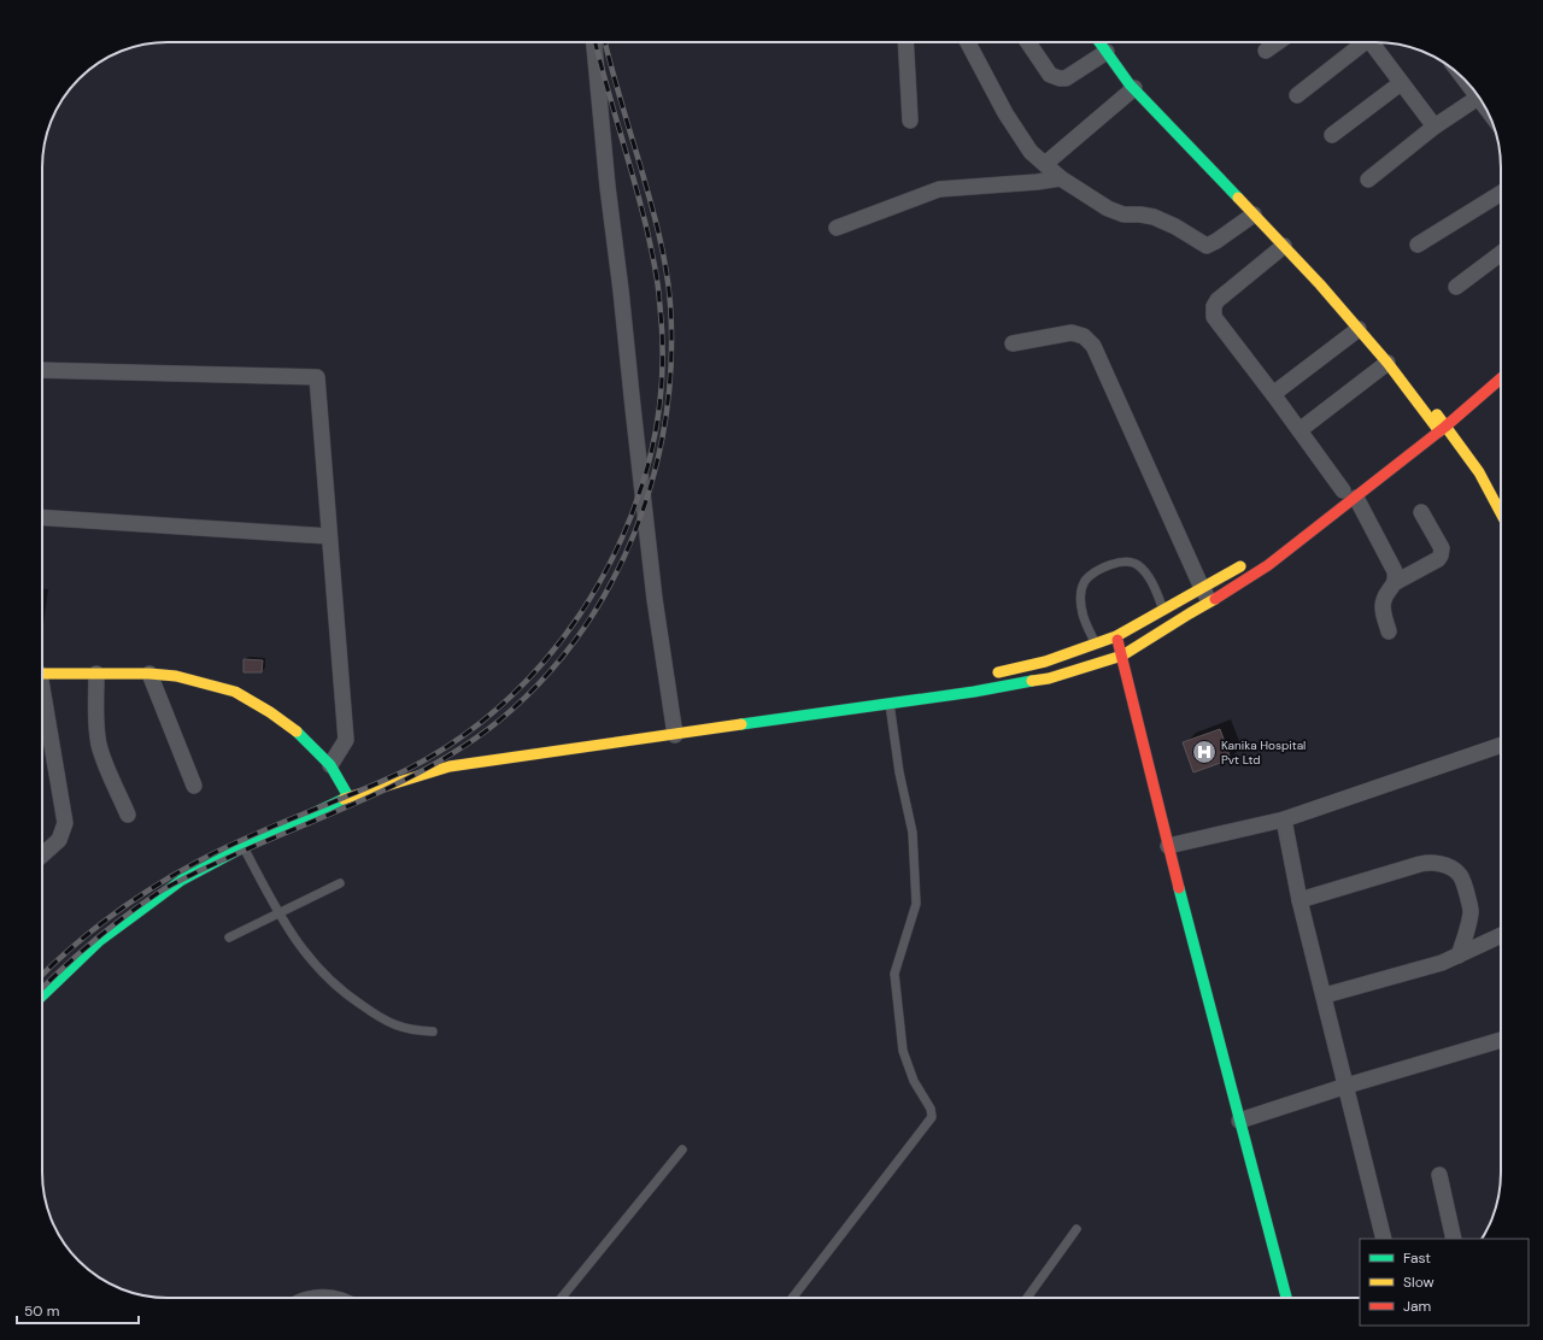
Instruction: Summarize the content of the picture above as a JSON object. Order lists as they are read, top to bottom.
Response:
{
  "places": {
    "hospital": ["Kanika Hospital Pvt Ltd"]
  },
  "legend": ["Fast", "Slow", "Jam"],
  "scale_bar": "50 m"
}
